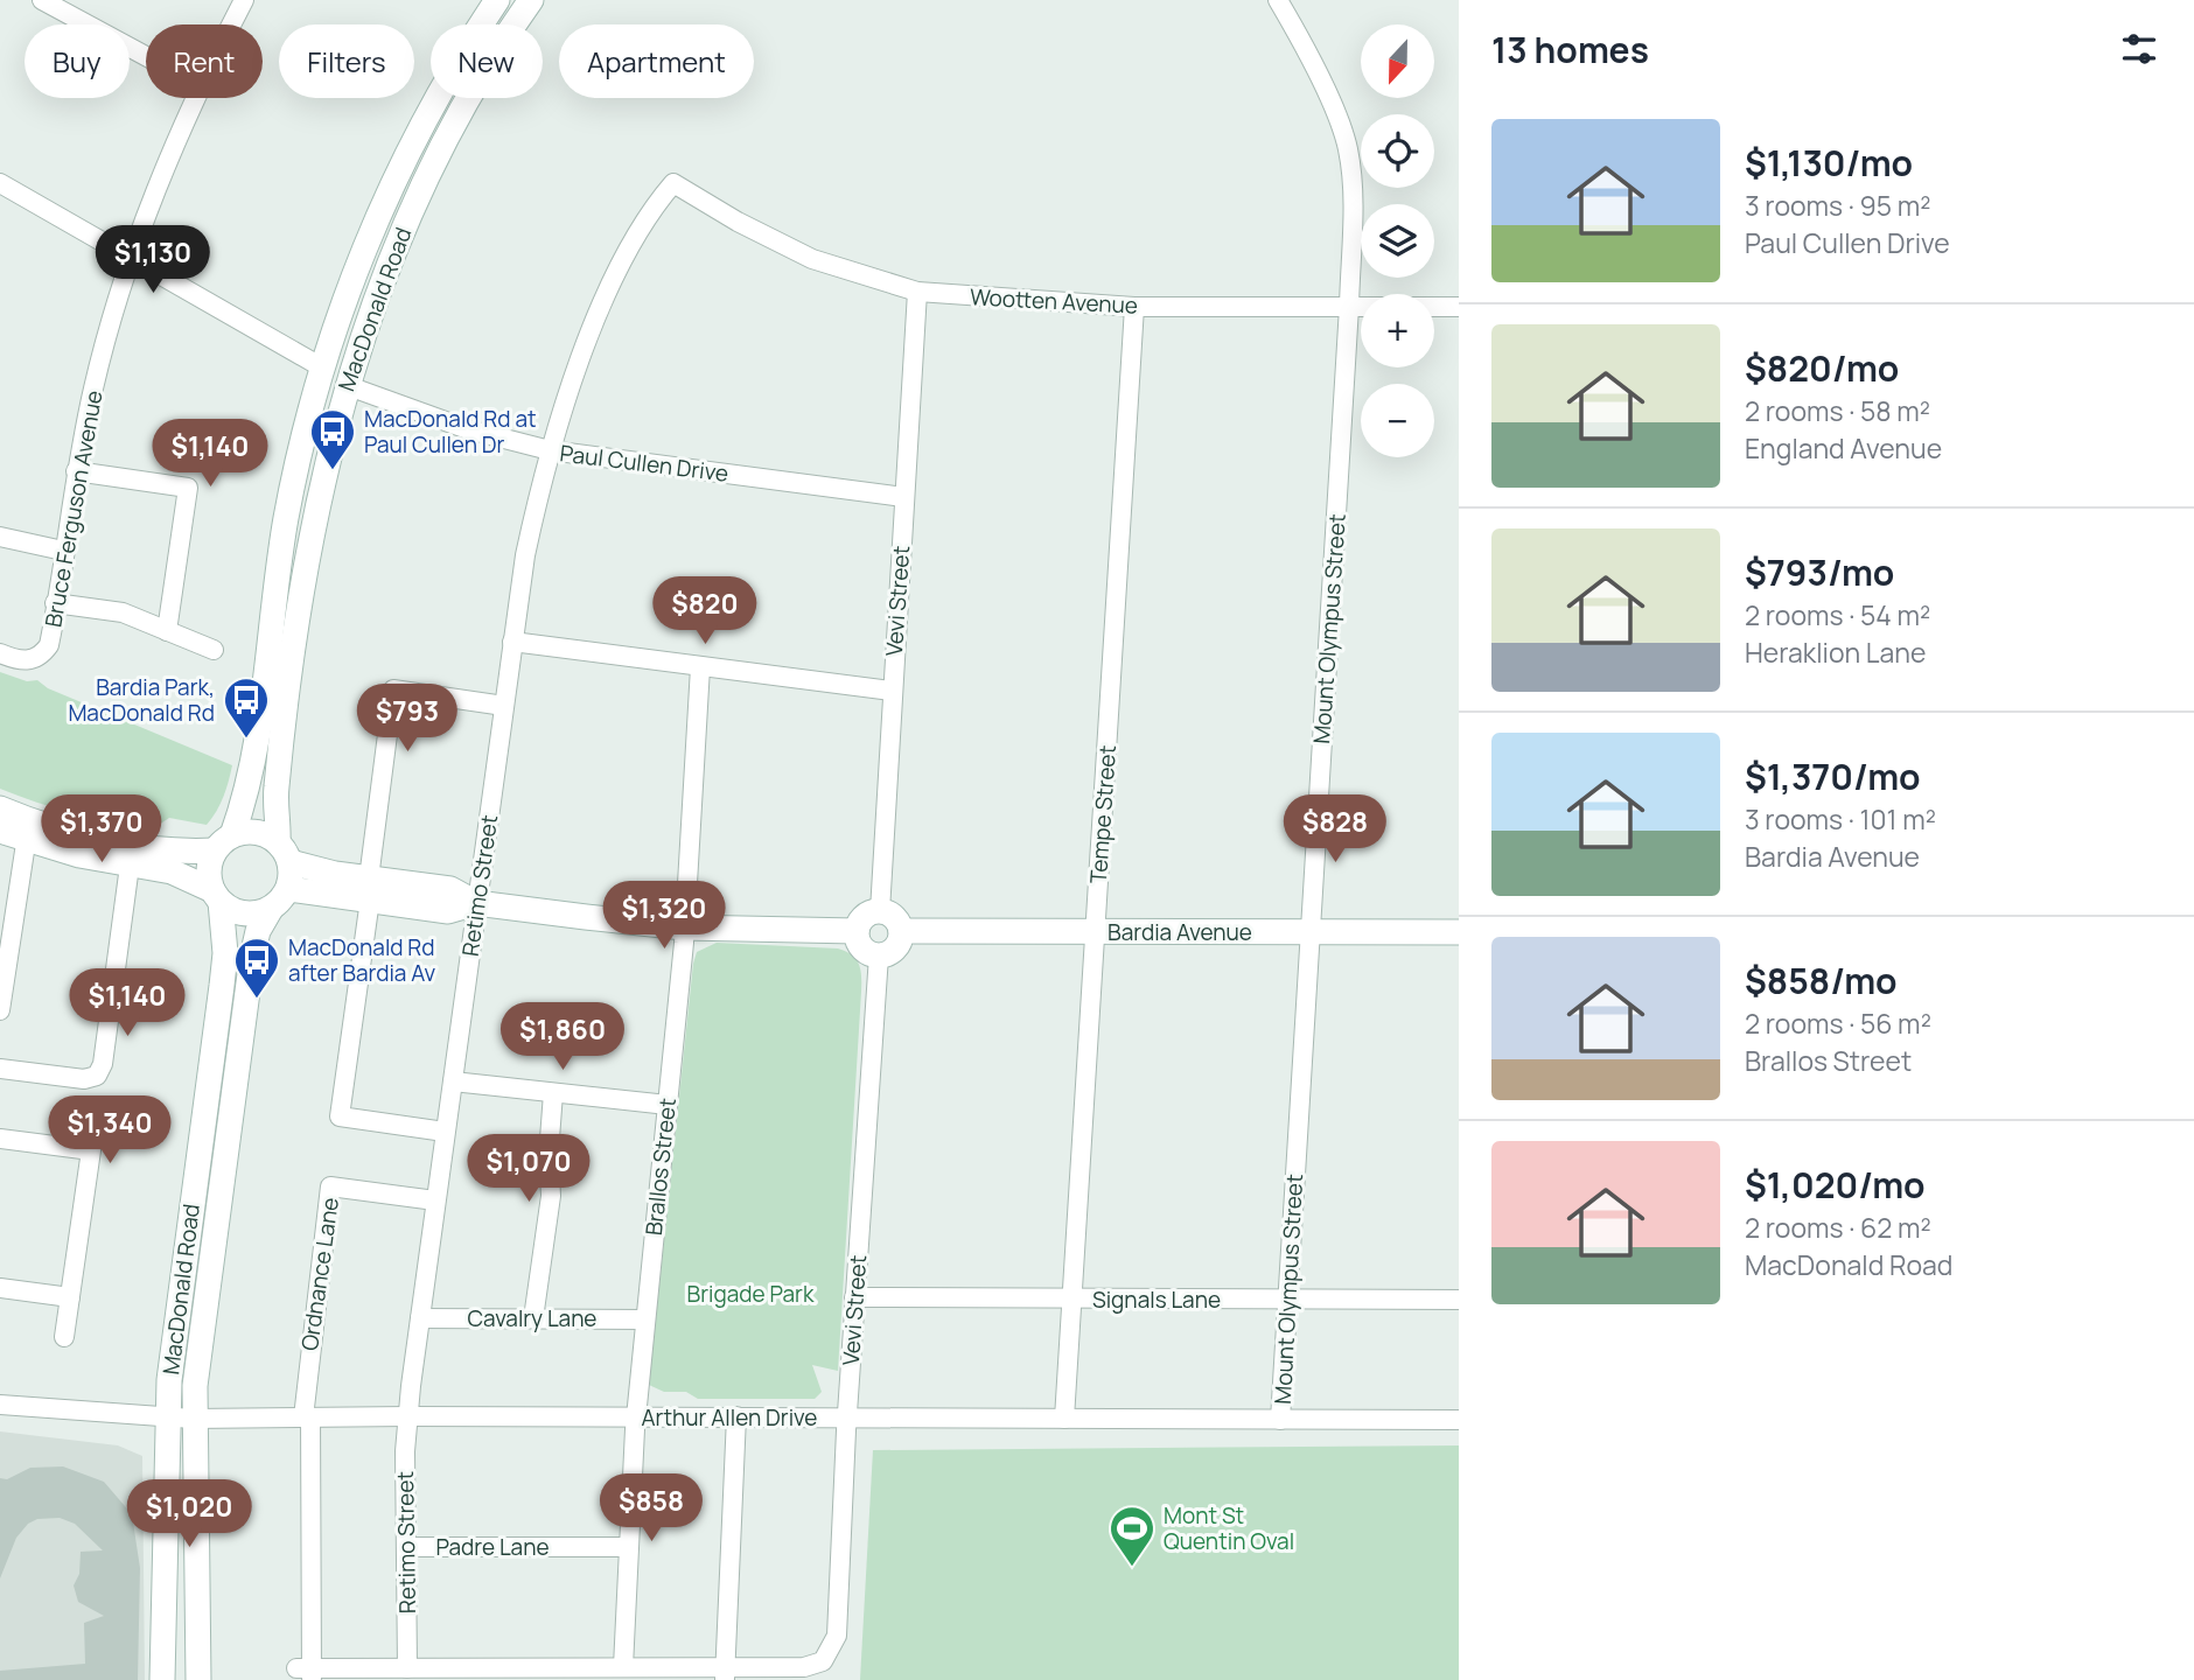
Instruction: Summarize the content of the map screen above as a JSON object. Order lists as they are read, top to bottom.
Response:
{
  "streets": {
    "street": [
      "Wootten Avenue",
      "MacDonald Road",
      "Paul Cullen Drive",
      "Bruce Ferguson Avenue",
      "Vevi Street",
      "Mount Olympus Street",
      "Tempe Street",
      "Retimo Street",
      "Bardia Avenue",
      "Brallos Street",
      "Ordnance Lane",
      "Signals Lane",
      "Cavalry Lane",
      "Arthur Allen Drive",
      "Padre Lane"
    ]
  },
  "crossings": [
    ["Wootten Avenue", "Vevi Street"],
    ["Wootten Avenue", "Mount Olympus Street"],
    ["Wootten Avenue", "Tempe Street"],
    ["Wootten Avenue", "Retimo Street"],
    ["MacDonald Road", "Paul Cullen Drive"],
    ["MacDonald Road", "Arthur Allen Drive"],
    ["Paul Cullen Drive", "Vevi Street"],
    ["Paul Cullen Drive", "Retimo Street"],
    ["Vevi Street", "Bardia Avenue"],
    ["Vevi Street", "Signals Lane"],
    ["Vevi Street", "Arthur Allen Drive"],
    ["Mount Olympus Street", "Bardia Avenue"],
    ["Mount Olympus Street", "Signals Lane"],
    ["Mount Olympus Street", "Arthur Allen Drive"],
    ["Tempe Street", "Bardia Avenue"],
    ["Tempe Street", "Signals Lane"],
    ["Tempe Street", "Arthur Allen Drive"],
    ["Retimo Street", "Ordnance Lane"],
    ["Retimo Street", "Cavalry Lane"],
    ["Retimo Street", "Arthur Allen Drive"],
    ["Retimo Street", "Padre Lane"],
    ["Brallos Street", "Cavalry Lane"],
    ["Brallos Street", "Arthur Allen Drive"],
    ["Brallos Street", "Padre Lane"],
    ["Ordnance Lane", "Arthur Allen Drive"]
  ],
  "parks": ["Brigade Park"],
  "places": {
    "bus stop": ["MacDonald Rd at Paul Cullen Dr", "Bardia Park, MacDonald Rd", "MacDonald Rd after Bardia Av"],
    "sports": ["Mont St Quentin Oval"]
  },
  "north": "bottom",
  "page": {
    "heading": "13 homes",
    "map_buttons": ["+", "−"],
    "chip": [
      "Buy",
      "Rent",
      "Filters",
      "New",
      "Apartment"
    ],
    "list": [
      {
        "name": "$1,130/mo",
        "note": "3 rooms · 95 m² · Paul Cullen Drive"
      },
      {
        "name": "$820/mo",
        "note": "2 rooms · 58 m² · England Avenue"
      },
      {
        "name": "$793/mo",
        "note": "2 rooms · 54 m² · Heraklion Lane"
      },
      {
        "name": "$1,370/mo",
        "note": "3 rooms · 101 m² · Bardia Avenue"
      },
      {
        "name": "$858/mo",
        "note": "2 rooms · 56 m² · Brallos Street"
      },
      {
        "name": "$1,020/mo",
        "note": "2 rooms · 62 m² · MacDonald Road"
      }
    ],
    "price": [
      "$1,130",
      "$1,140",
      "$820",
      "$793",
      "$1,370",
      "$828",
      "$1,320",
      "$1,140",
      "$1,860",
      "$1,340",
      "$1,070",
      "$858",
      "$1,020"
    ]
  }
}
